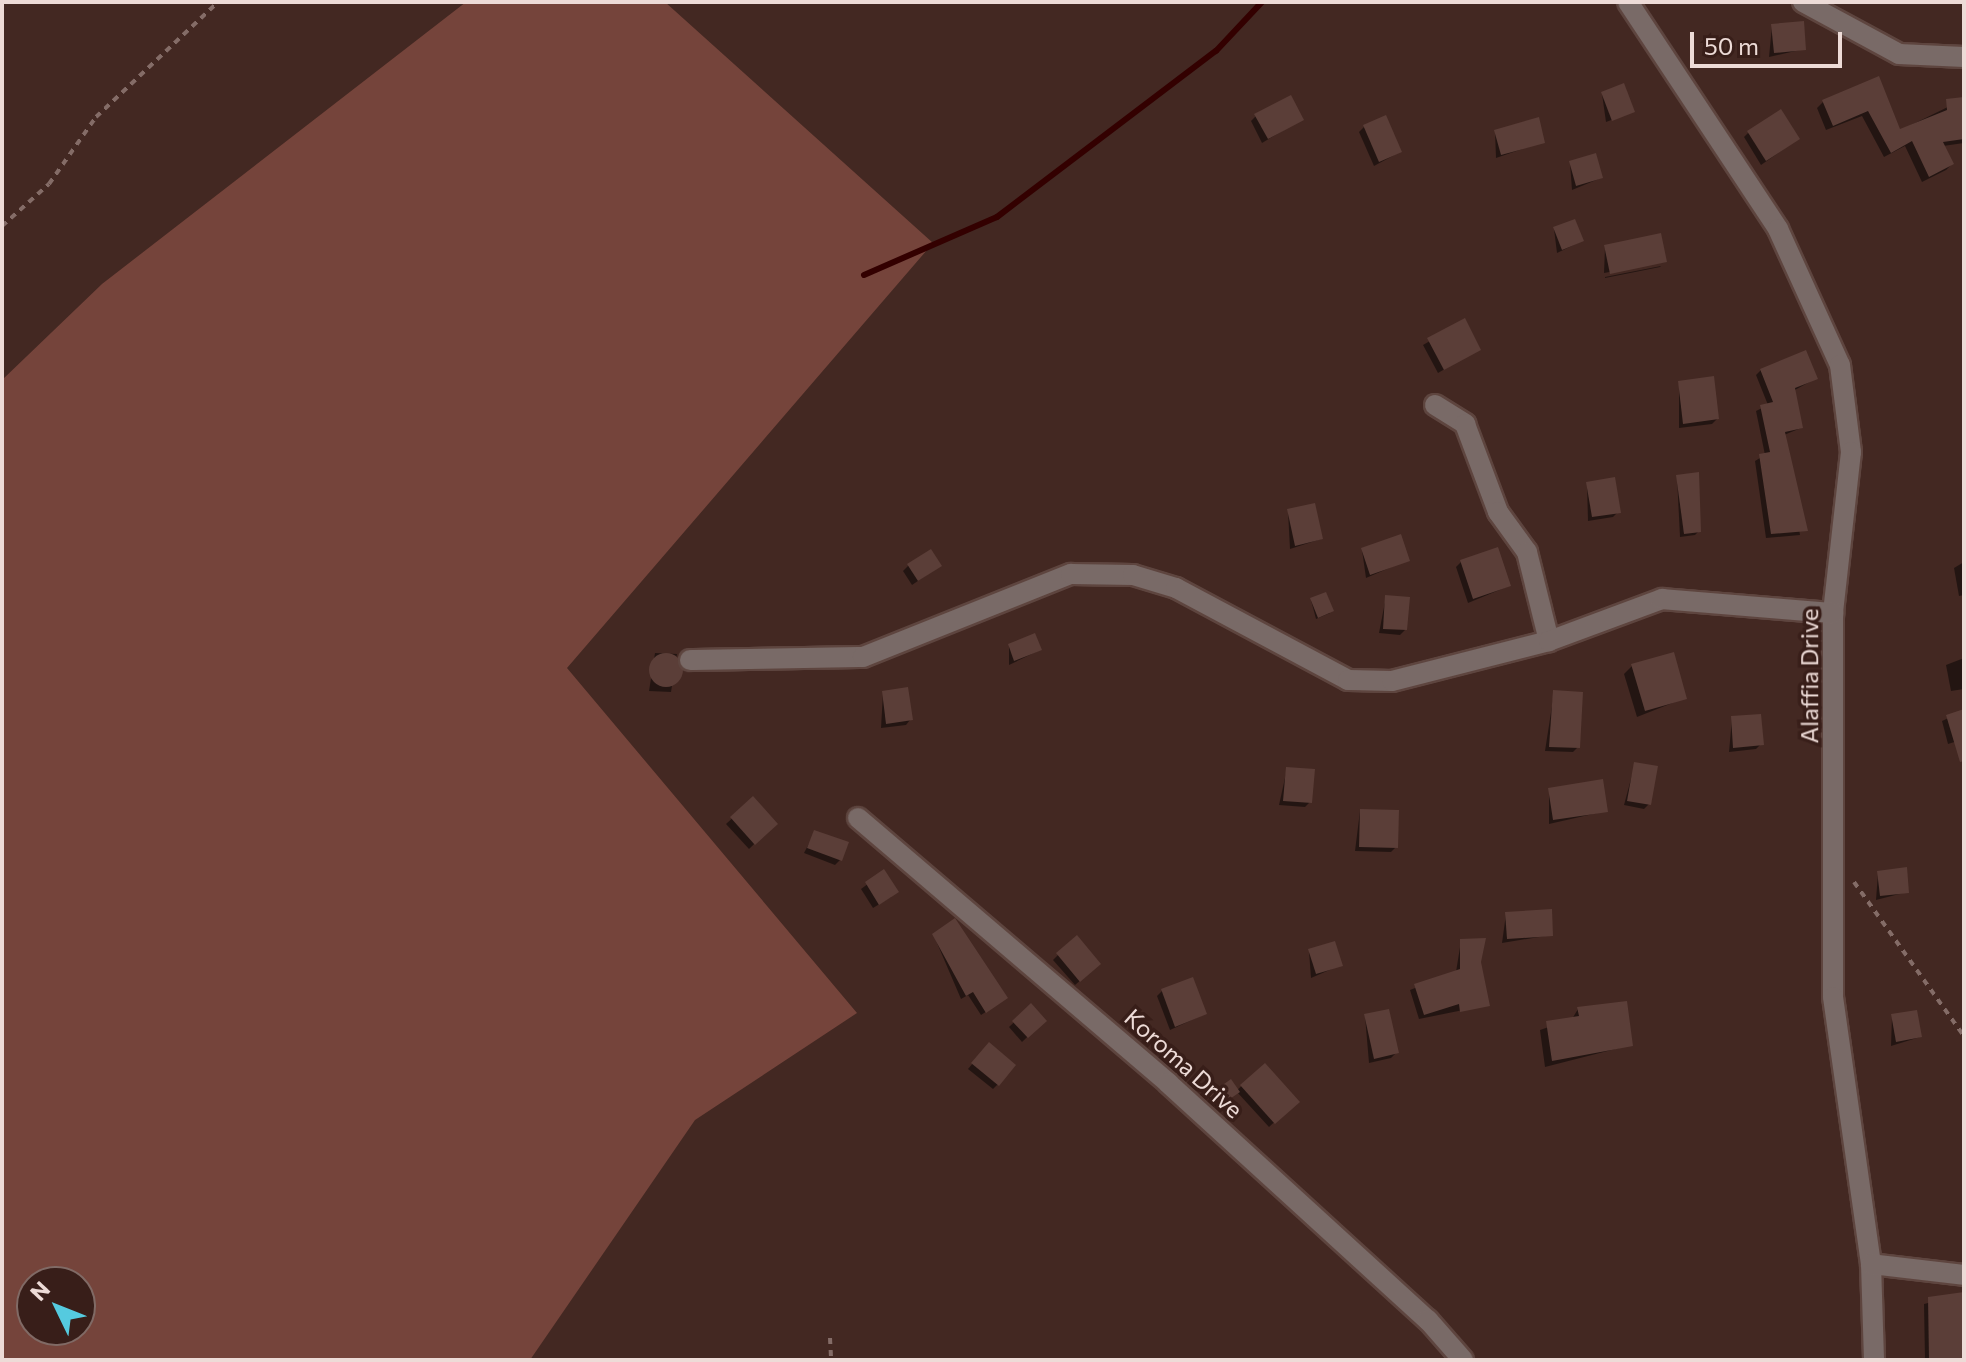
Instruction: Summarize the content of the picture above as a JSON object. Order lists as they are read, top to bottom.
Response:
{
  "streets": {
    "street": ["Alaffia Drive", "Koroma Drive"]
  },
  "scale_bar": "50 m",
  "north": "top left"
}
